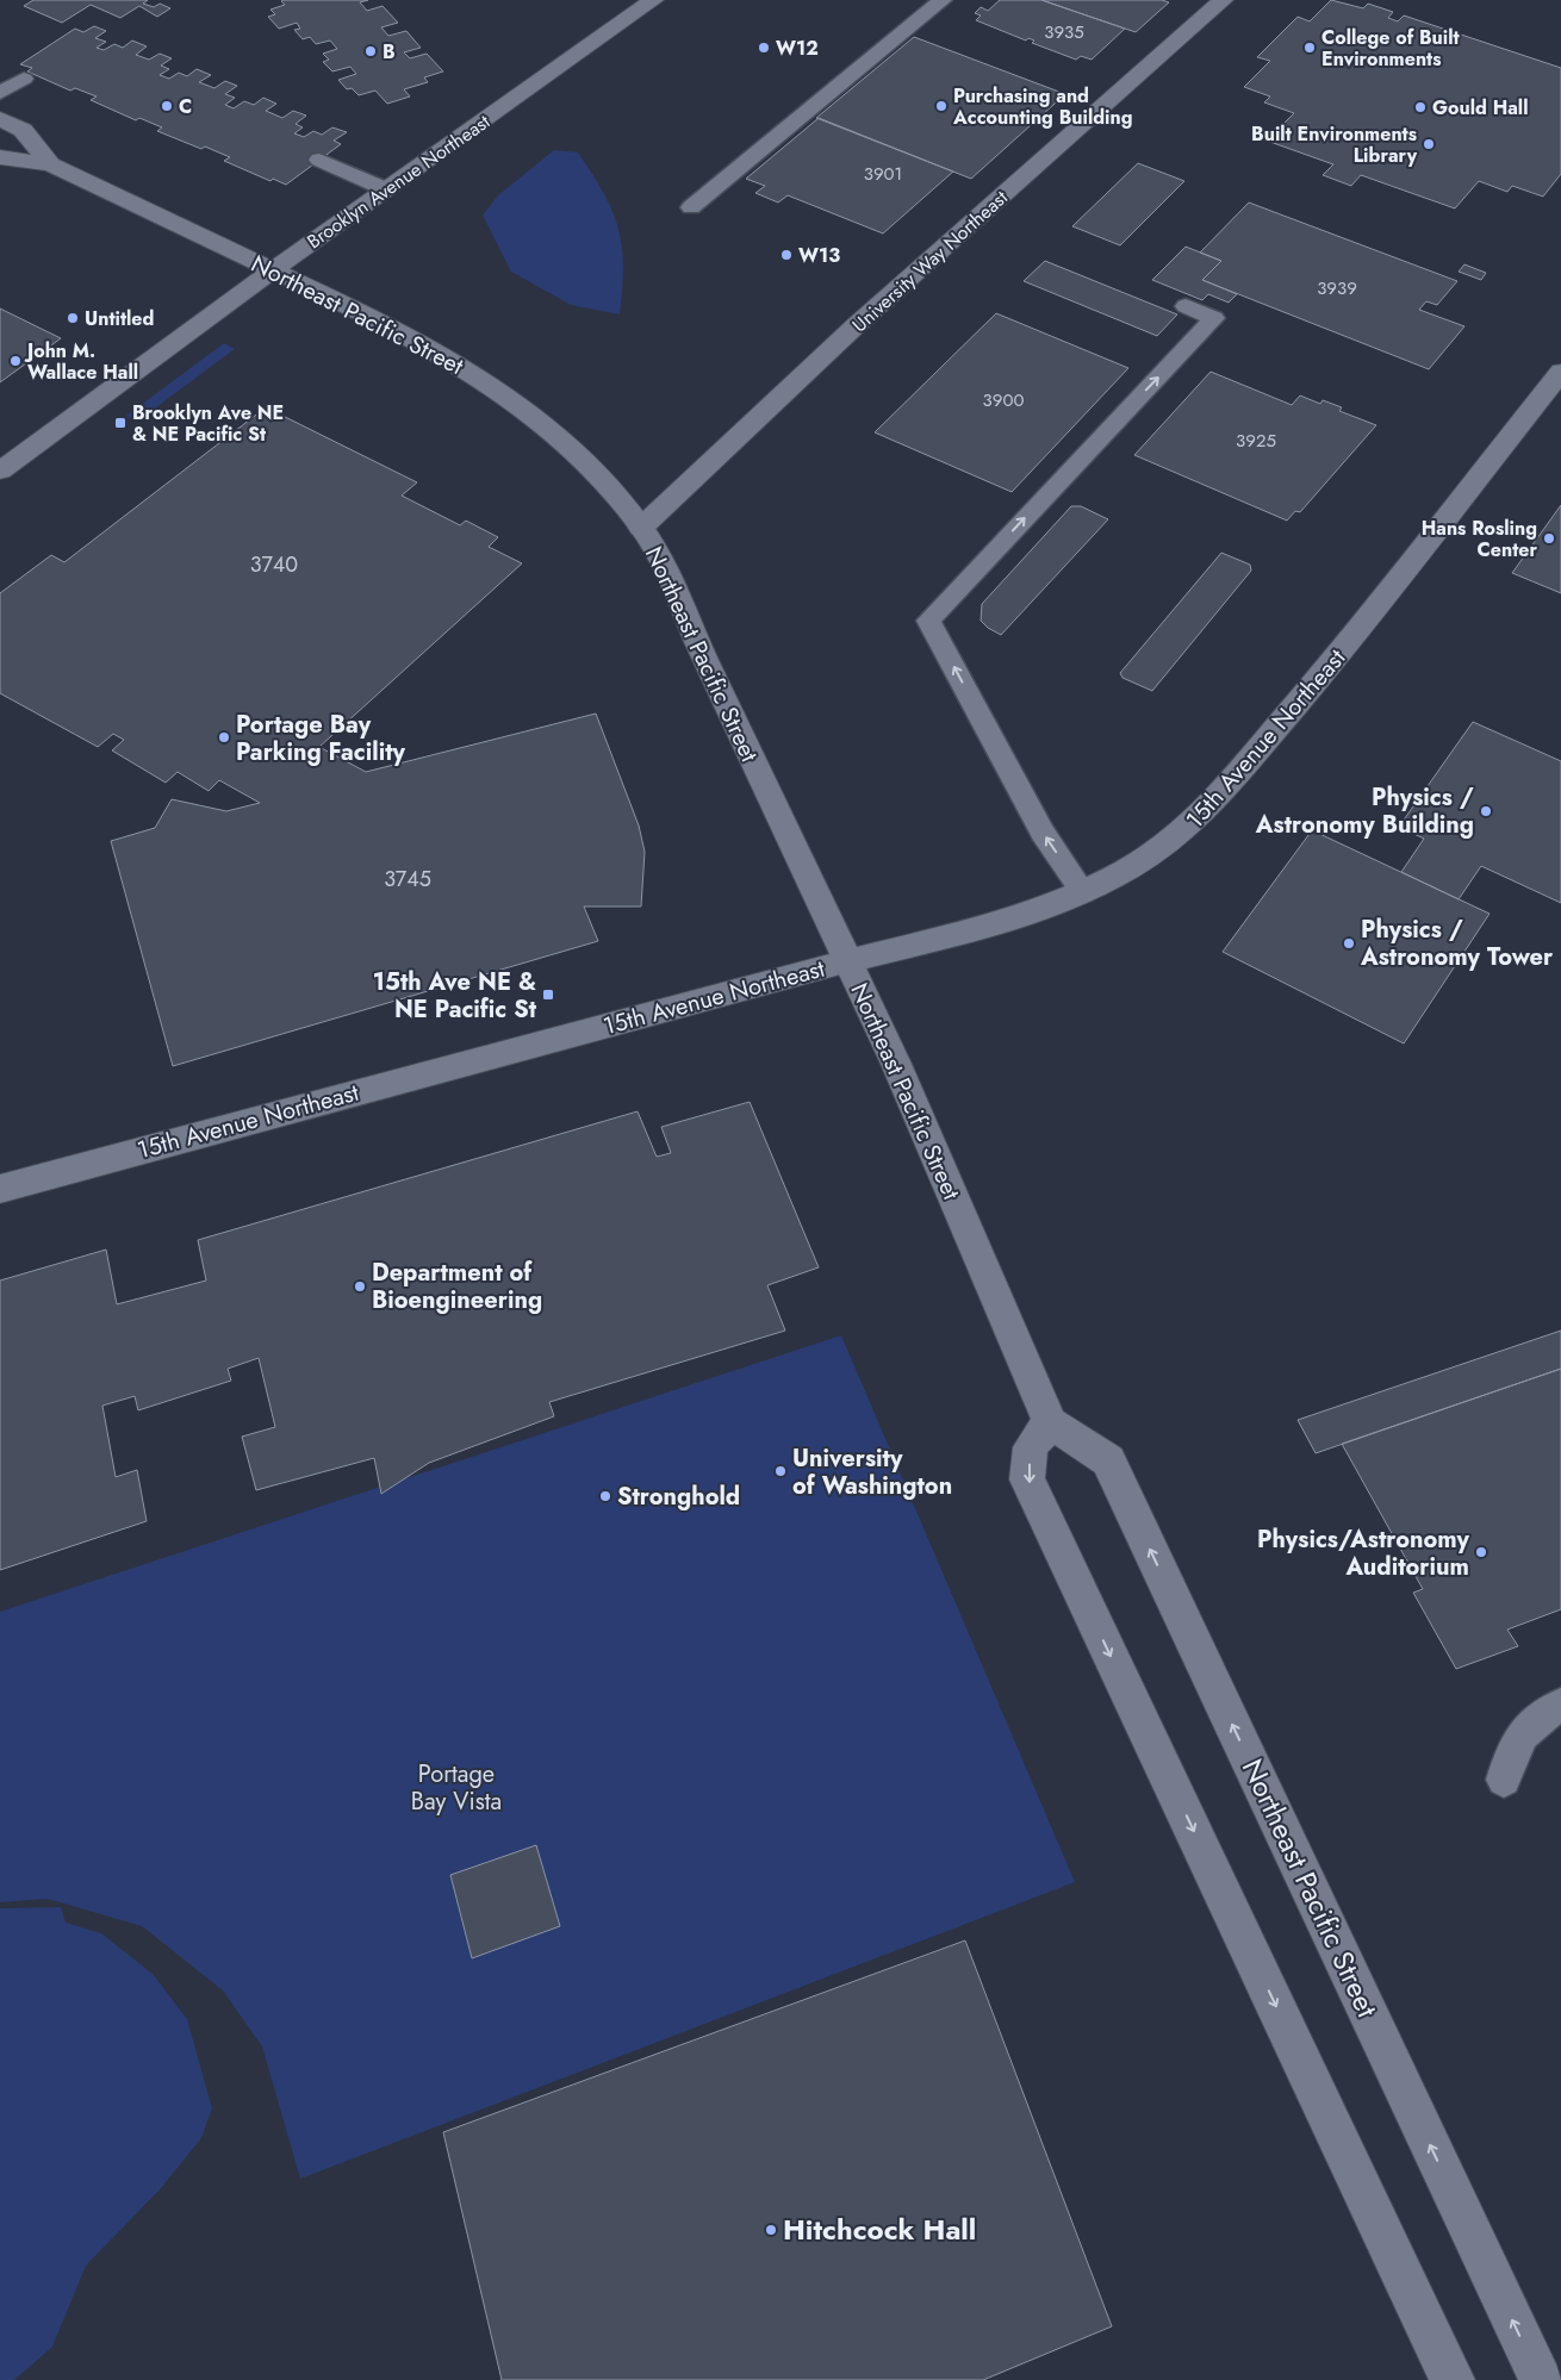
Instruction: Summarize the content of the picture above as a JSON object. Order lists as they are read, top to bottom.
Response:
{
  "streets": {
    "main road": [
      "Brooklyn Avenue Northeast",
      "University Way Northeast",
      "Northeast Pacific Street",
      "15th Avenue Northeast"
    ]
  },
  "crossings": [
    ["Brooklyn Avenue Northeast", "Northeast Pacific Street"],
    ["University Way Northeast", "Northeast Pacific Street"],
    ["Northeast Pacific Street", "15th Avenue Northeast"]
  ],
  "parks": ["Portage Bay Vista"],
  "places": {
    "other": [
      "W12",
      "College of Built Environments",
      "B",
      "C",
      "Purchasing and Accounting Building",
      "Gould Hall",
      "Built Environments Library",
      "W13",
      "Untitled",
      "John M. Wallace Hall",
      "Hans Rosling Center",
      "Portage Bay Parking Facility",
      "Physics / Astronomy Building",
      "Physics / Astronomy Tower",
      "Department of Bioengineering",
      "University of Washington",
      "Stronghold",
      "Physics/Astronomy Auditorium",
      "Hitchcock Hall"
    ],
    "transit": ["Brooklyn Ave NE & NE Pacific St", "15th Ave NE & NE Pacific St"]
  },
  "house_numbers": [
    "3935",
    "3901",
    "3939",
    "3900",
    "3925",
    "3740",
    "3745"
  ]
}
